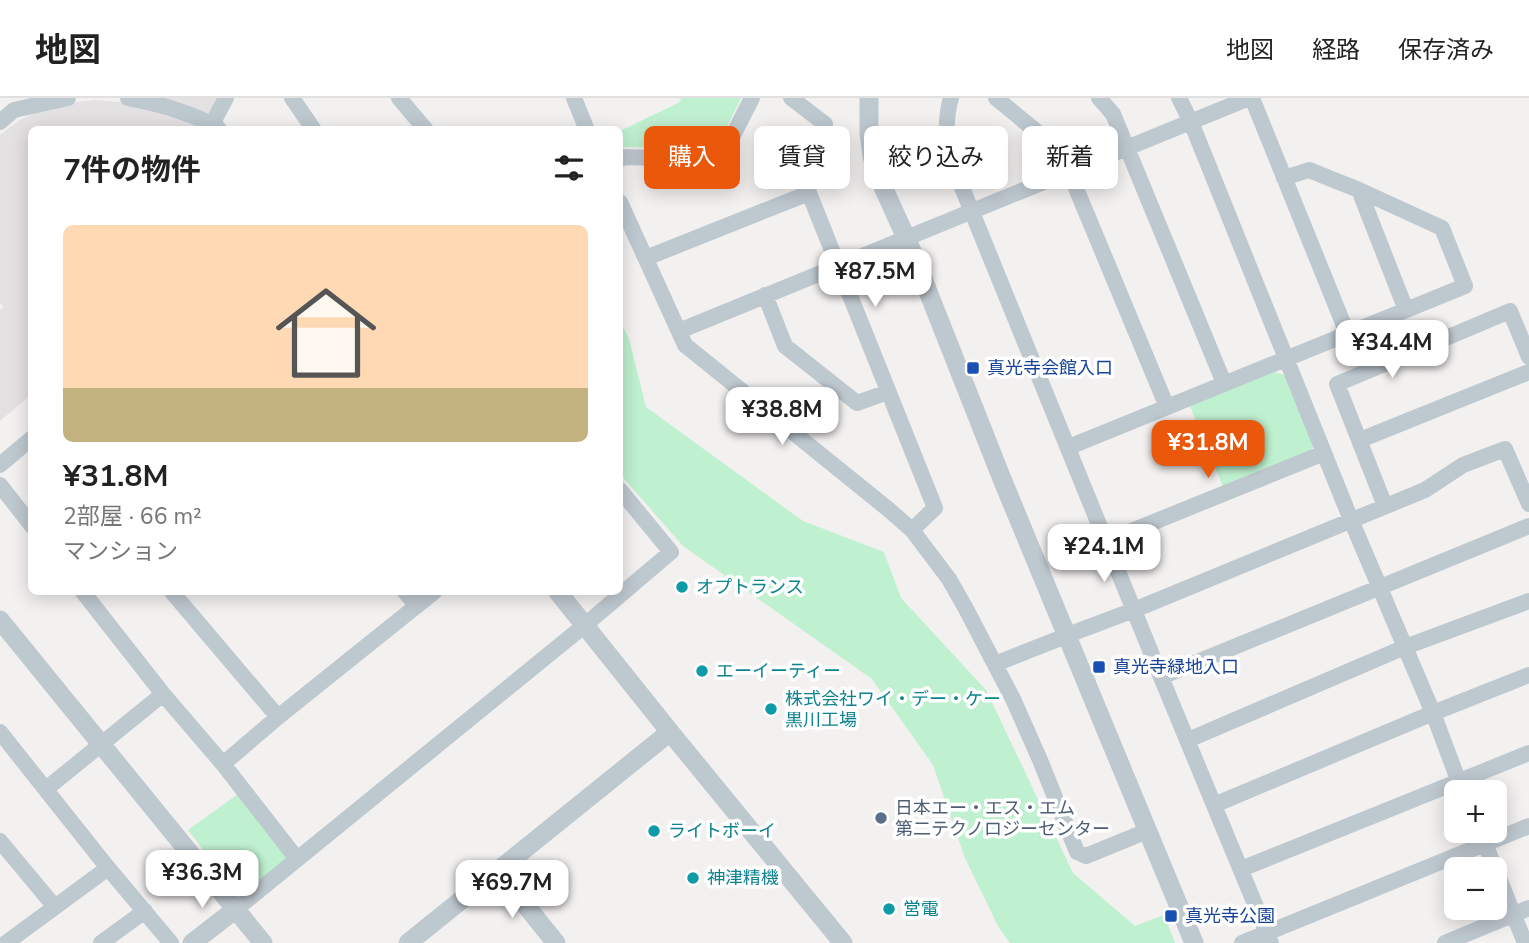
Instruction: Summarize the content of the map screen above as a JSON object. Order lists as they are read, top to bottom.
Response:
{
  "places": {
    "transit": ["真光寺会館入口", "真光寺緑地入口", "真光寺公園"],
    "other": [
      "オプトランス",
      "エーイーティー",
      "株式会社ワイ・デー・ケー 黒川工場",
      "日本エー・エス・エム 第二テクノロジーセンター",
      "ライトボーイ",
      "神津精機",
      "営電"
    ]
  },
  "page": {
    "header": "地図",
    "nav": ["地図", "経路", "保存済み"],
    "chip": [
      "購入",
      "賃貸",
      "絞り込み",
      "新着"
    ],
    "heading": "7件の物件",
    "list": [
      {
        "name": "¥31.8M",
        "note": "2部屋 · 66 m² · マンション"
      }
    ],
    "price": [
      "¥87.5M",
      "¥34.4M",
      "¥38.8M",
      "¥31.8M",
      "¥24.1M",
      "¥36.3M",
      "¥69.7M"
    ],
    "map_buttons": ["+", "−"]
  }
}
